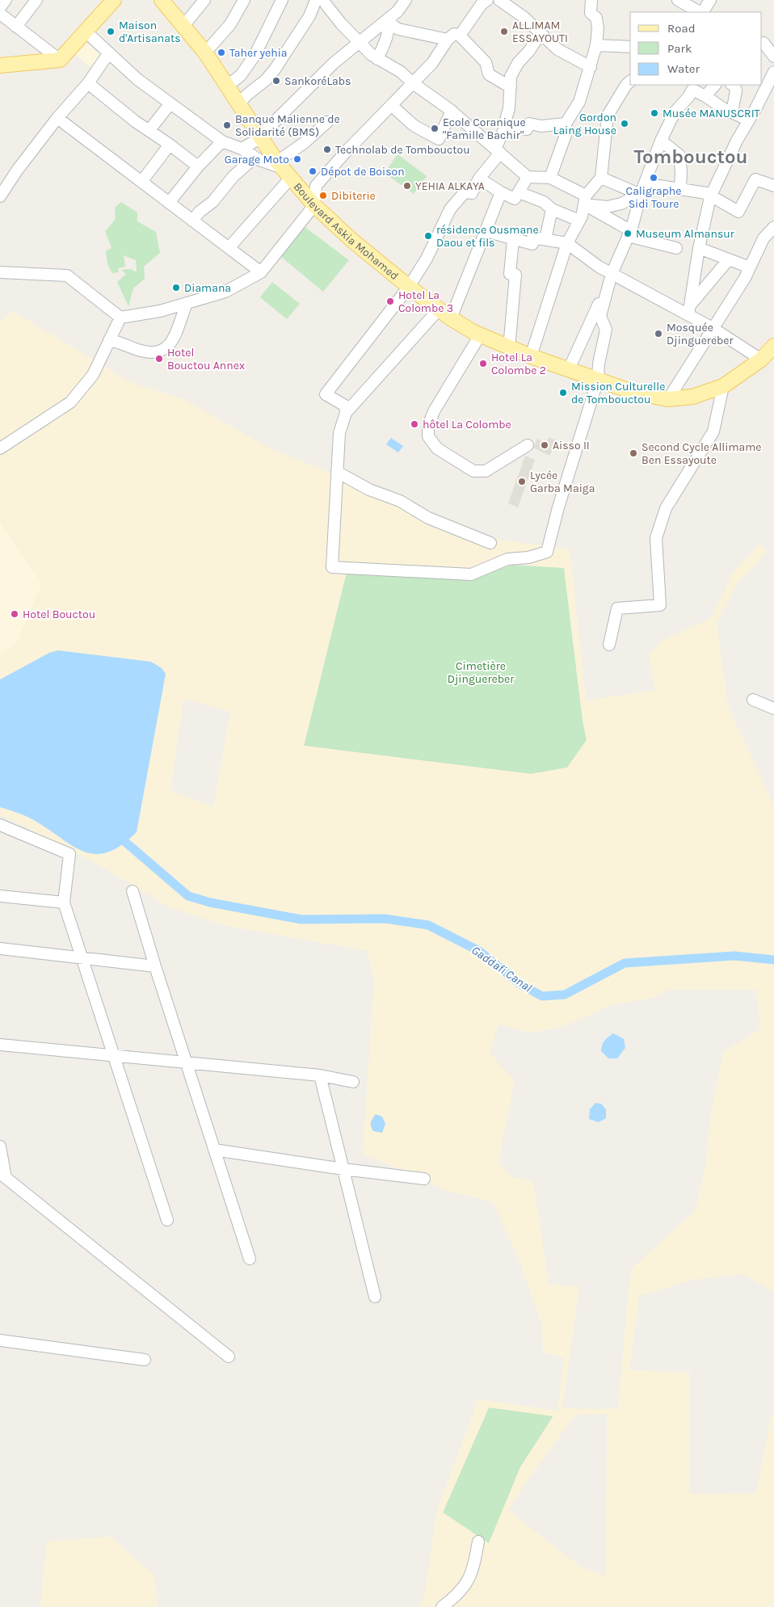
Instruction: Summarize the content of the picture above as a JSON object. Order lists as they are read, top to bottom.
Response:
{
  "streets": {
    "main road": ["Boulevard Askia Mohamed"]
  },
  "districts": ["Tombouctou"],
  "water": ["Gaddafi Canal"],
  "parks": ["Cimetière Djinguereber"],
  "places": [
    "Maison d'Artisanats",
    "ALL.IMAM ESSAYOUTI",
    "Taher yehia",
    "SankoréLabs",
    "Musée MANUSCRIT",
    "Gordon Laing House",
    "Banque Malienne de Solidarité (BMS)",
    "Ecole Coranique \"Famille Bachir\"",
    "Technolab de Tombouctou",
    "Garage Moto",
    "Dépot de Boison",
    "Caligraphe Sidi Toure",
    "YEHIA ALKAYA",
    "Dibiterie",
    "Museum Almansur",
    "résidence Ousmane Daou et fils",
    "Diamana",
    "Hotel La Colombe 3",
    "Mosquée Djinguereber",
    "Hotel Bouctou Annex",
    "Hotel La Colombe 2",
    "Mission Culturelle de Tombouctou",
    "hôtel La Colombe",
    "Aisso II",
    "Second Cycle Allimame Ben Essayoute",
    "Lycée Garba Maiga",
    "Hotel Bouctou"
  ],
  "legend": ["Road", "Park", "Water"]
}
